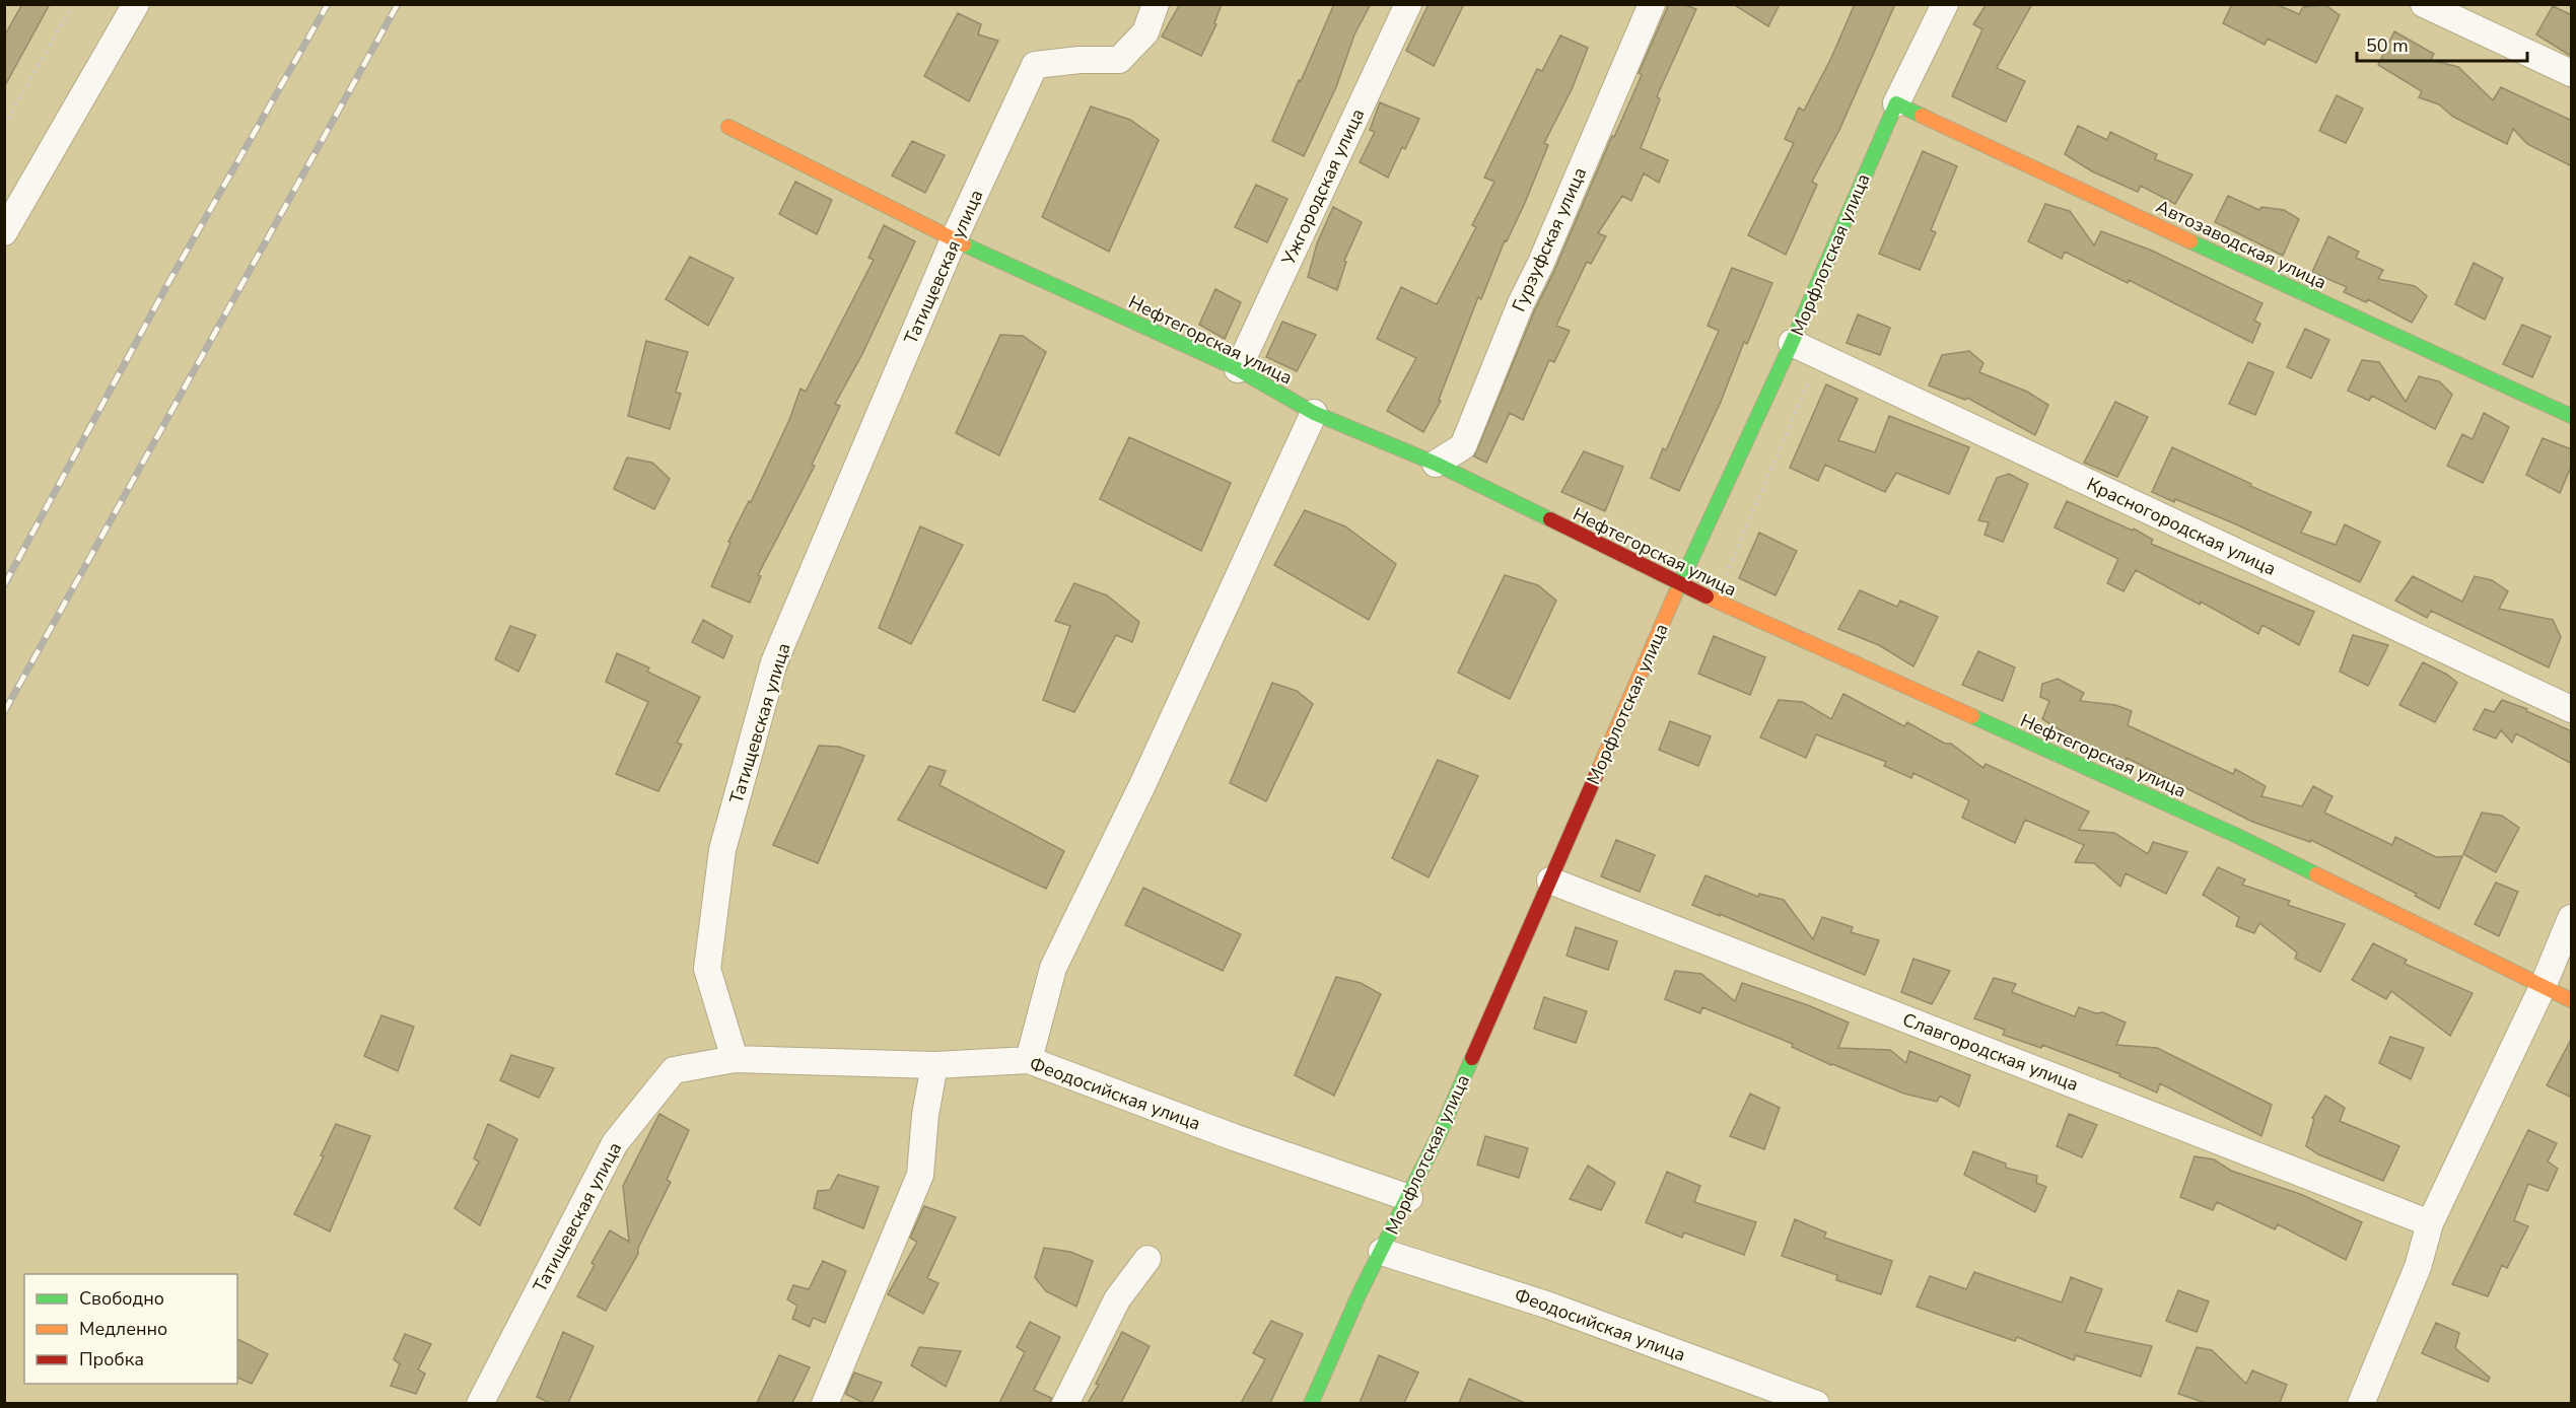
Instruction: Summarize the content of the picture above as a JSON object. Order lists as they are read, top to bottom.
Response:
{
  "streets": {
    "street": [
      "Ужгородская улица",
      "Гурзуфская улица",
      "Автозаводская улица",
      "Морфлотская улица",
      "Татищевская улица",
      "Нефтегорская улица",
      "Красногородская улица",
      "Славгородская улица",
      "Феодосийская улица"
    ]
  },
  "crossings": [
    ["Ужгородская улица", "Нефтегорская улица"],
    ["Гурзуфская улица", "Нефтегорская улица"],
    ["Автозаводская улица", "Морфлотская улица"],
    ["Морфлотская улица", "Нефтегорская улица"],
    ["Морфлотская улица", "Красногородская улица"],
    ["Морфлотская улица", "Славгородская улица"],
    ["Морфлотская улица", "Феодосийская улица"],
    ["Татищевская улица", "Нефтегорская улица"],
    ["Татищевская улица", "Феодосийская улица"]
  ],
  "legend": ["Свободно", "Медленно", "Пробка"],
  "scale_bar": "50 m"
}
